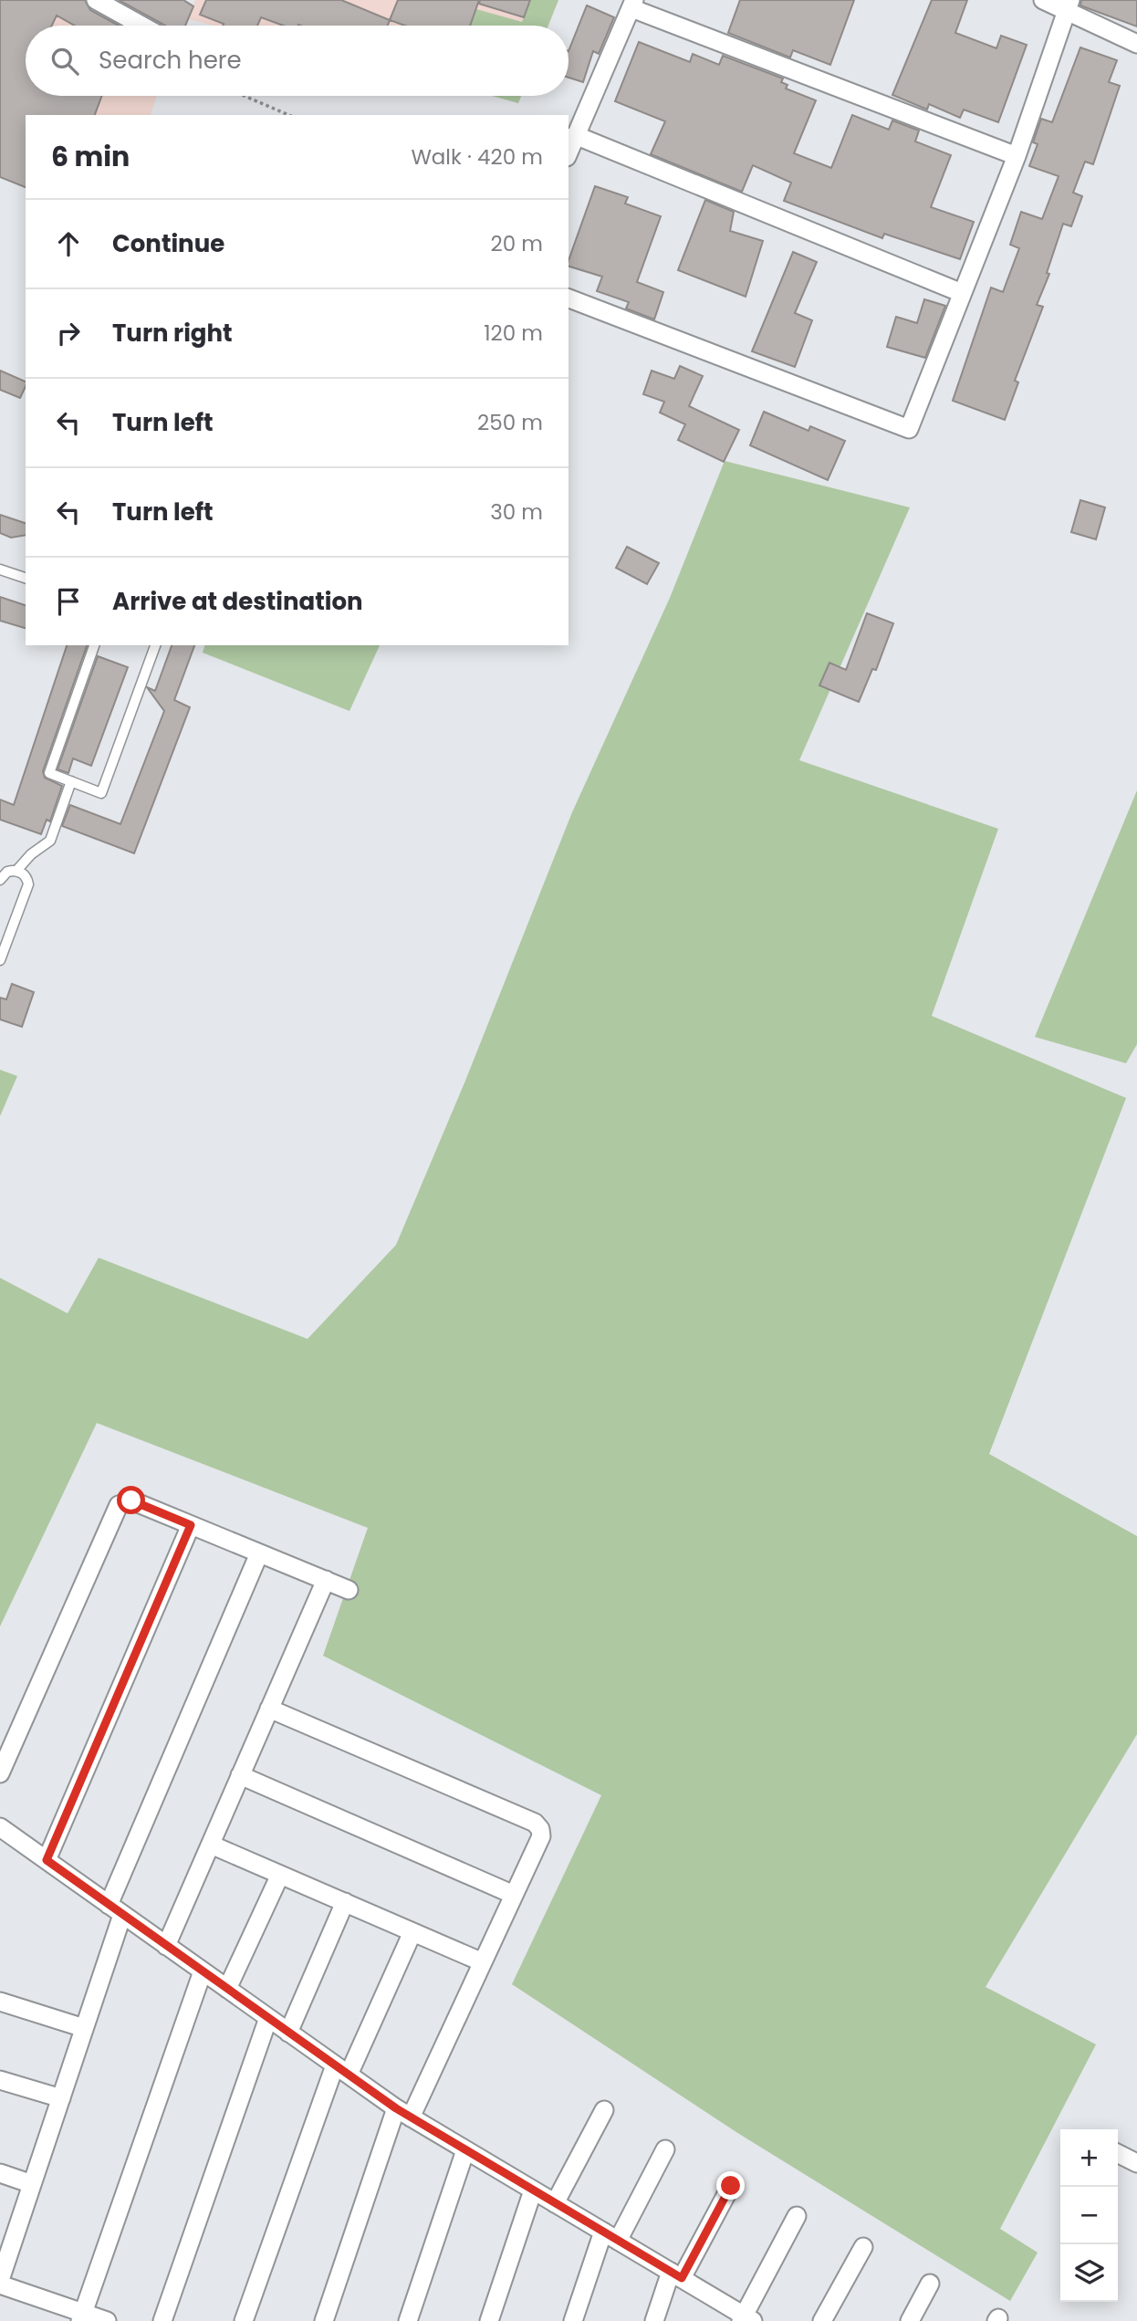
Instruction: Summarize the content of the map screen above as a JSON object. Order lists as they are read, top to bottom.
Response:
{
  "page": {
    "search": "Search here",
    "heading": ["6 min", "Walk · 420 m"],
    "list": [
      ["Continue", "20 m"],
      ["Turn right", "120 m"],
      ["Turn left", "250 m"],
      ["Turn left", "30 m"],
      "Arrive at destination"
    ],
    "map_buttons": ["+", "−"]
  }
}
